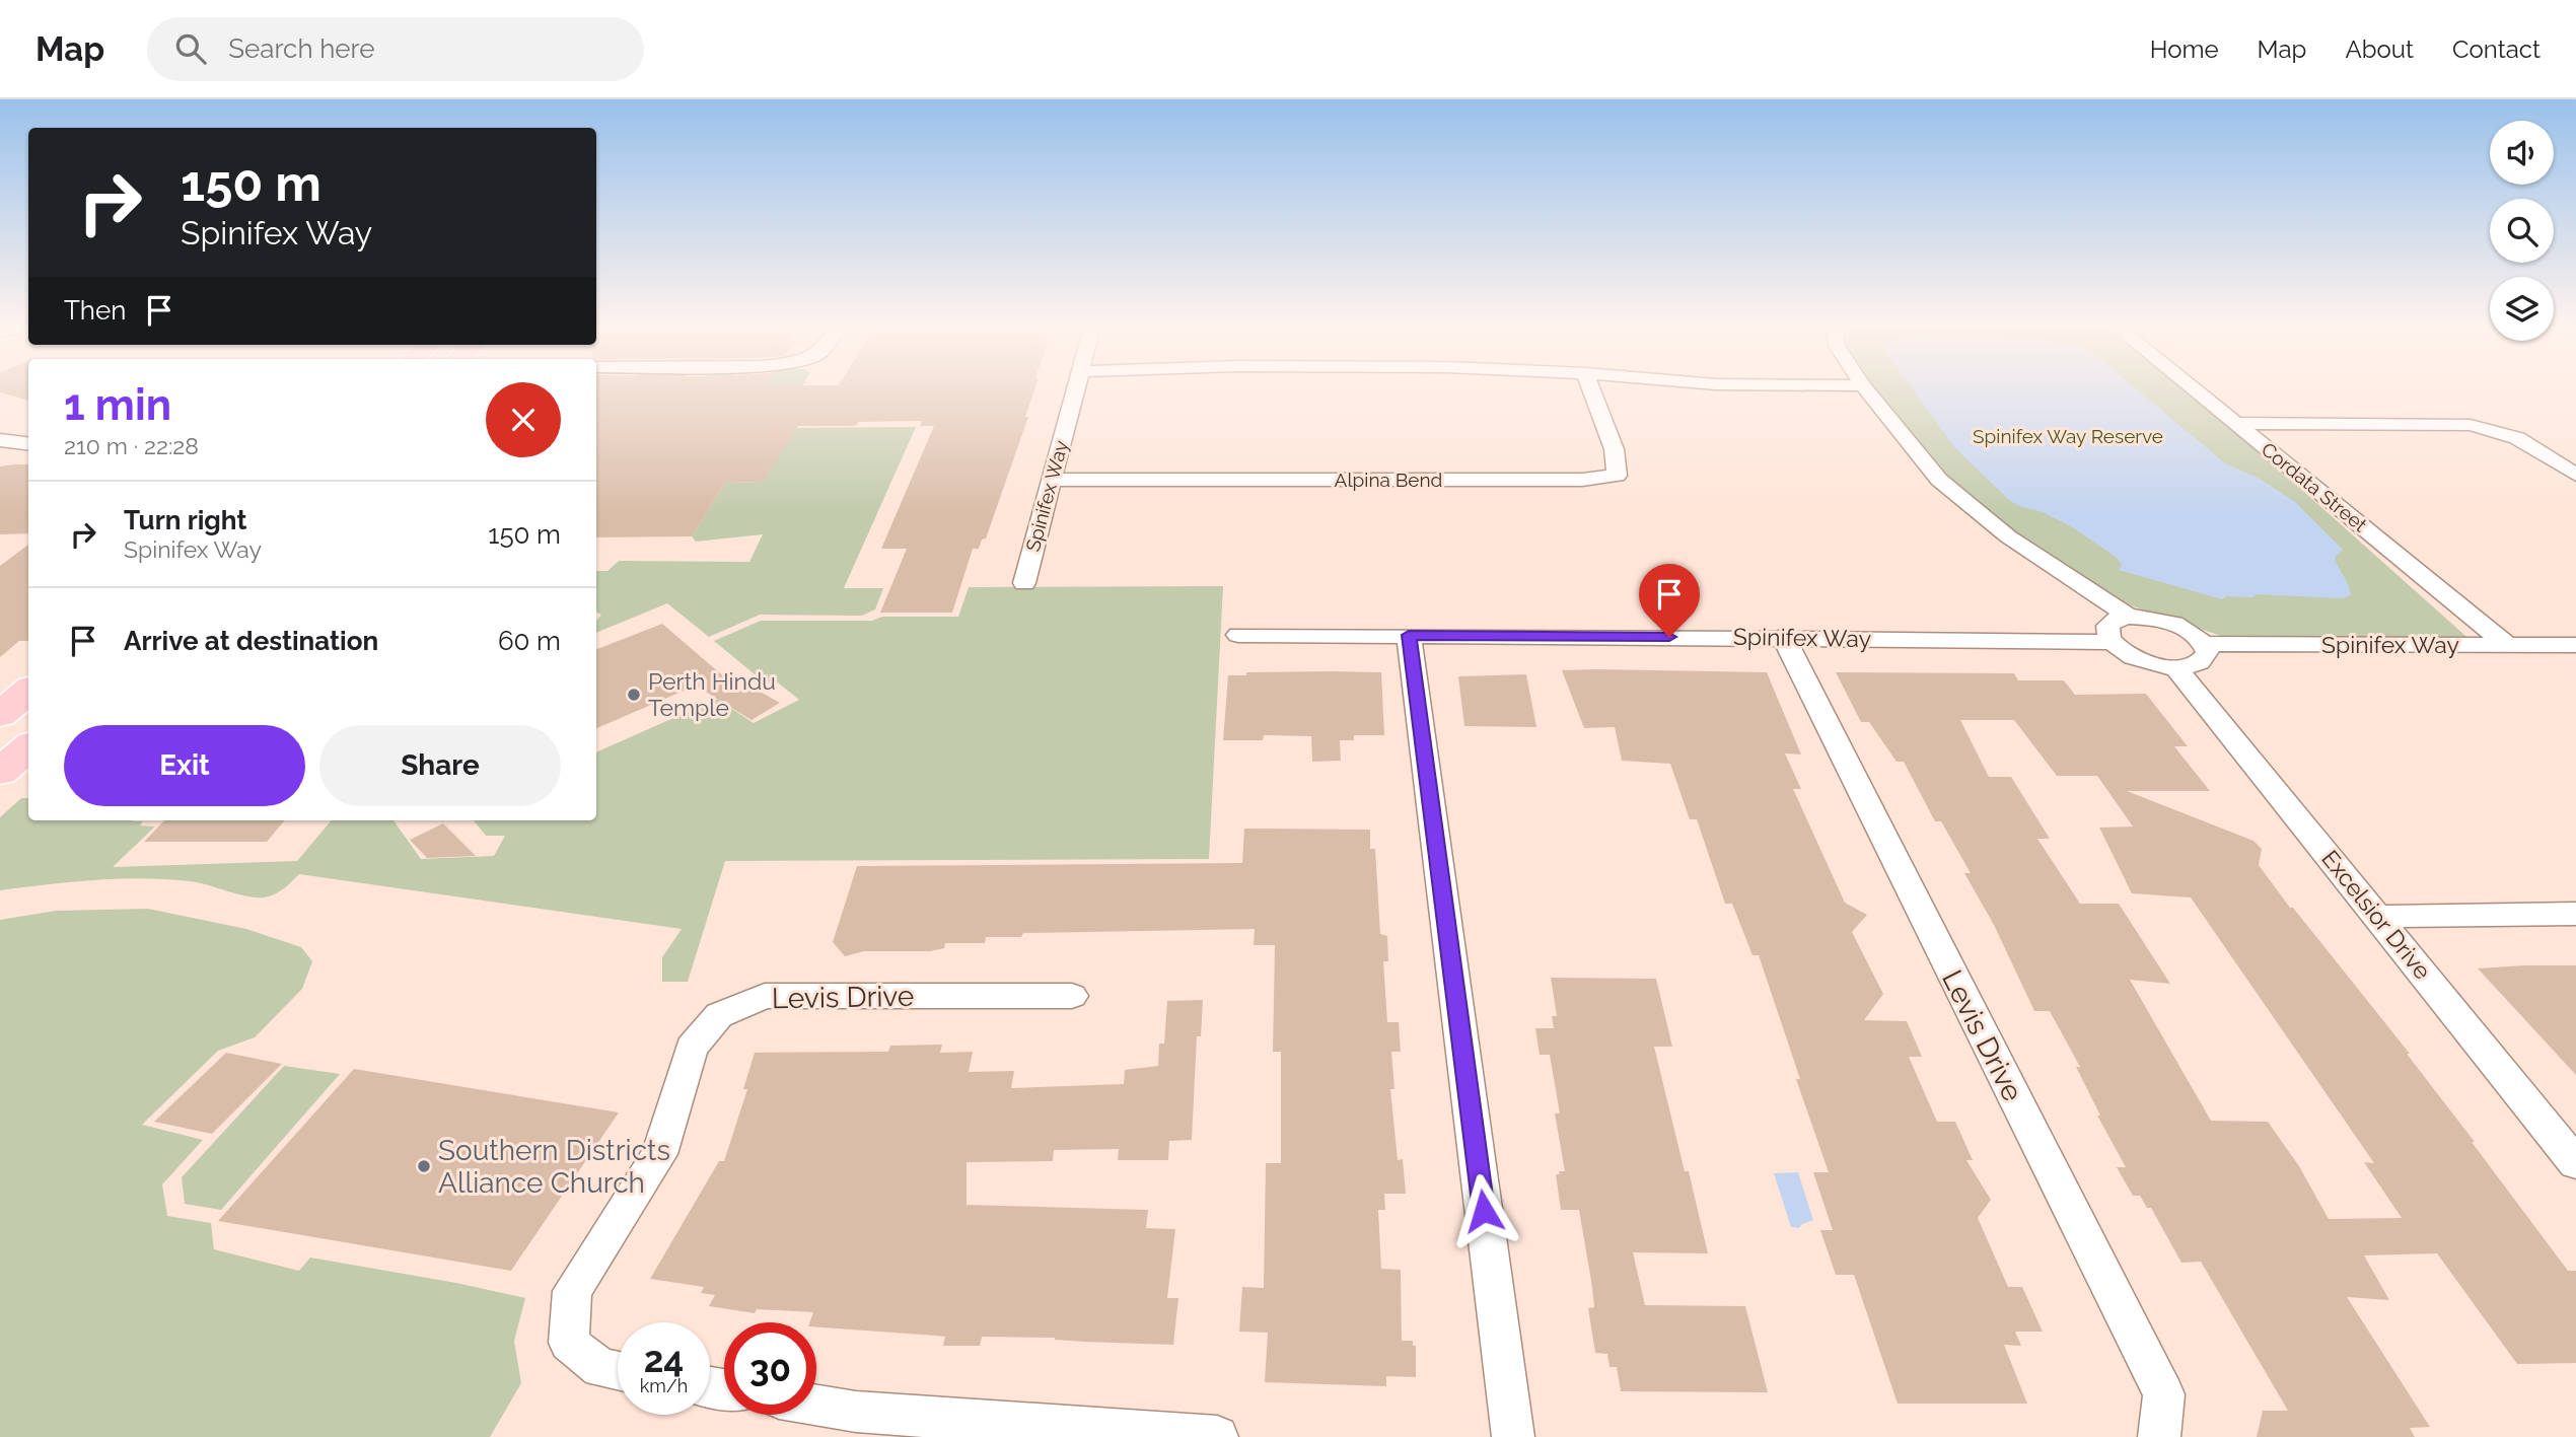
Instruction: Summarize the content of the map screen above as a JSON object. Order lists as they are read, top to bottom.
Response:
{
  "streets": {
    "street": [
      "Alpina Bend",
      "Cordata Street",
      "Spinifex Way",
      "Excelsior Drive",
      "Levis Drive"
    ]
  },
  "crossings": [
    ["Alpina Bend", "Spinifex Way"],
    ["Cordata Street", "Spinifex Way"],
    ["Spinifex Way", "Levis Drive"]
  ],
  "parks": ["Spinifex Way Reserve"],
  "places": ["Perth Hindu Temple", "Southern Districts Alliance Church"],
  "page": {
    "header": "Map",
    "search": "Search here",
    "nav": [
      "Home",
      "Map",
      "About",
      "Contact"
    ],
    "turn": ["150 m", "Spinifex Way"],
    "then": "Then",
    "heading": ["1 min", "210 m · 22:28"],
    "list": [
      {
        "name": "Turn right",
        "note": "Spinifex Way",
        "value": "150 m"
      },
      {
        "name": "Arrive at destination",
        "value": "60 m"
      }
    ],
    "buttons": ["Exit", "Share"],
    "speed": "24 km/h",
    "limit": "30"
  }
}
